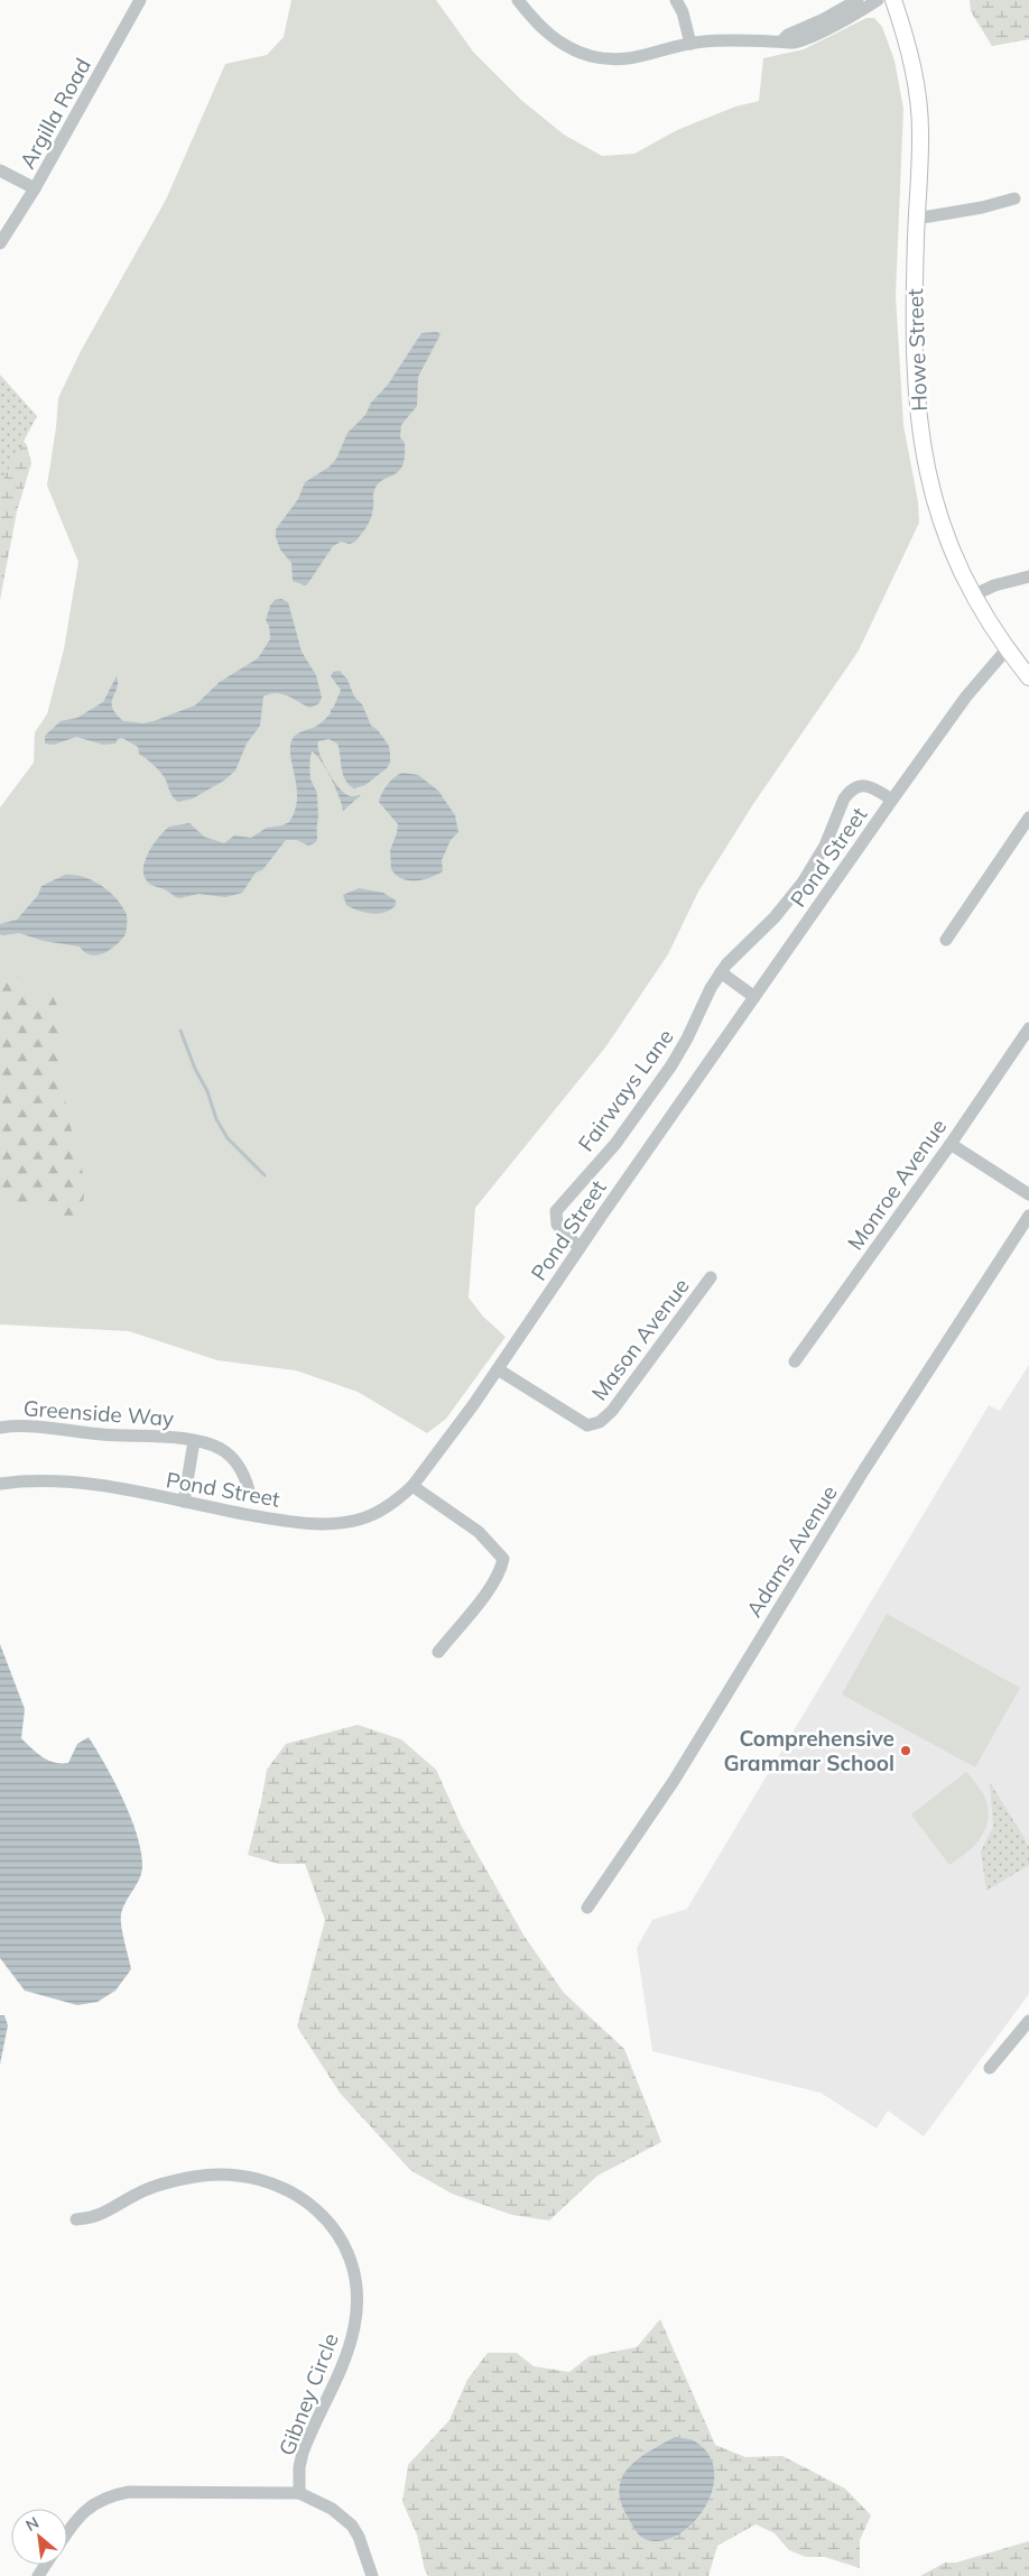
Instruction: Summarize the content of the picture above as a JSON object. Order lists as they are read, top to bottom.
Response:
{
  "streets": {
    "main road": ["Howe Street"],
    "street": [
      "Argilla Road",
      "Pond Street",
      "Fairways Lane",
      "Monroe Avenue",
      "Mason Avenue",
      "Greenside Way",
      "Adams Avenue",
      "Gibney Circle"
    ]
  },
  "crossings": [
    ["Howe Street", "Pond Street"],
    ["Pond Street", "Fairways Lane"],
    ["Pond Street", "Mason Avenue"],
    ["Pond Street", "Greenside Way"]
  ],
  "places": ["Comprehensive Grammar School"],
  "north": "top left"
}
